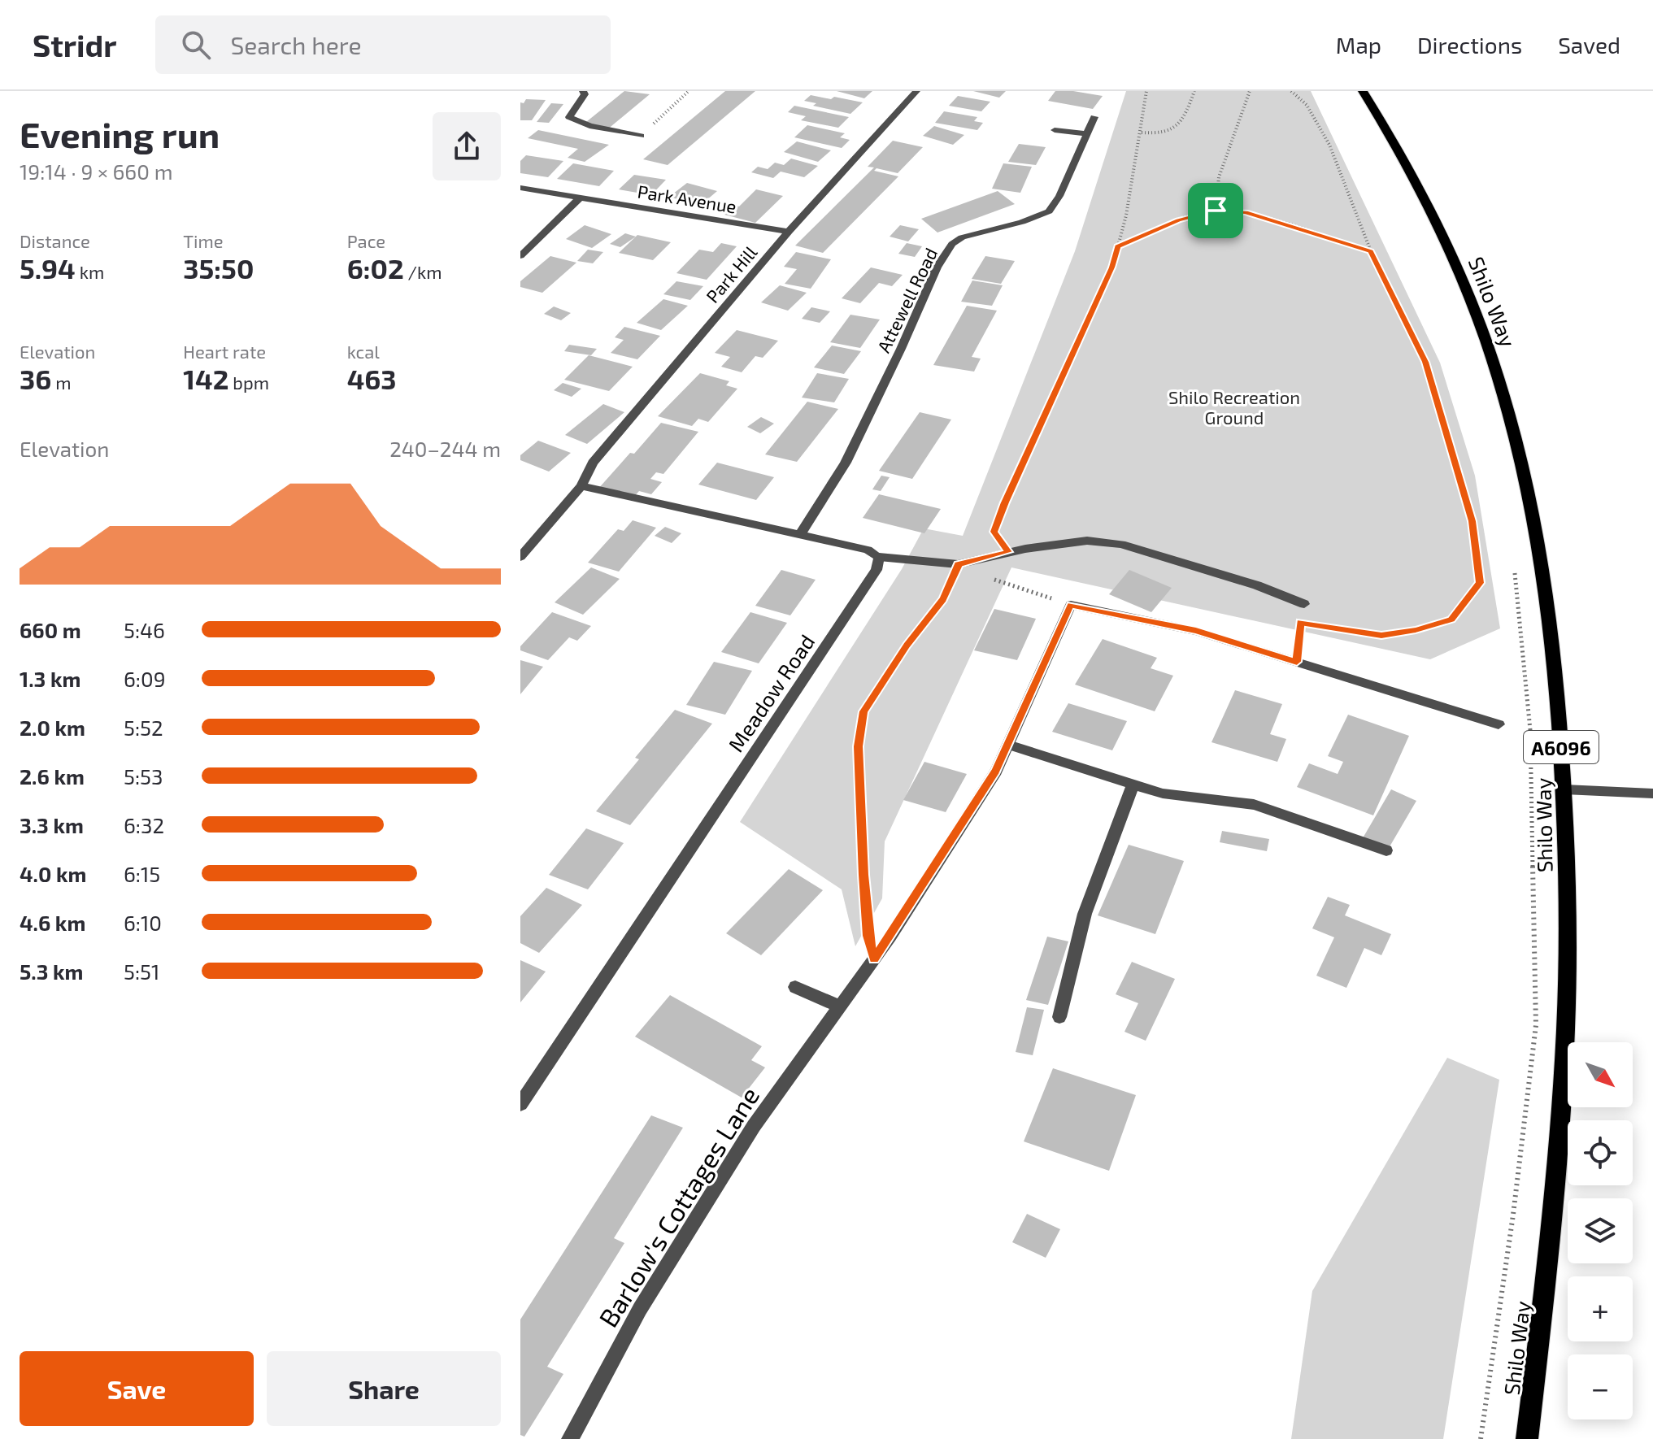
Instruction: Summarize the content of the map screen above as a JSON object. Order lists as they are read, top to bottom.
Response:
{
  "streets": {
    "main road": ["Shilo Way", "A6096"],
    "street": [
      "Park Avenue",
      "Park Hill",
      "Attewell Road",
      "Meadow Road",
      "Barlow's Cottages Lane"
    ]
  },
  "crossings": [
    ["Park Avenue", "Park Hill"]
  ],
  "parks": ["Shilo Recreation Ground"],
  "north": "bottom right",
  "page": {
    "header": "Stridr",
    "search": "Search here",
    "nav": ["Map", "Directions", "Saved"],
    "heading": ["Evening run", "19:14 · 9 × 660 m"],
    "stats": [
      ["Distance", "5.94 km"],
      ["Time", "35:50"],
      ["Pace", "6:02 /km"],
      ["Elevation", "36 m"],
      ["Heart rate", "142 bpm"],
      ["kcal", "463"]
    ],
    "chart": ["Elevation", "240–244 m"],
    "list": [
      {
        "name": "660 m",
        "note": "5:46"
      },
      {
        "name": "1.3 km",
        "note": "6:09"
      },
      {
        "name": "2.0 km",
        "note": "5:52"
      },
      {
        "name": "2.6 km",
        "note": "5:53"
      },
      {
        "name": "3.3 km",
        "note": "6:32"
      },
      {
        "name": "4.0 km",
        "note": "6:15"
      },
      {
        "name": "4.6 km",
        "note": "6:10"
      },
      {
        "name": "5.3 km",
        "note": "5:51"
      }
    ],
    "map_buttons": ["+", "−"],
    "buttons": ["Save", "Share"]
  }
}
